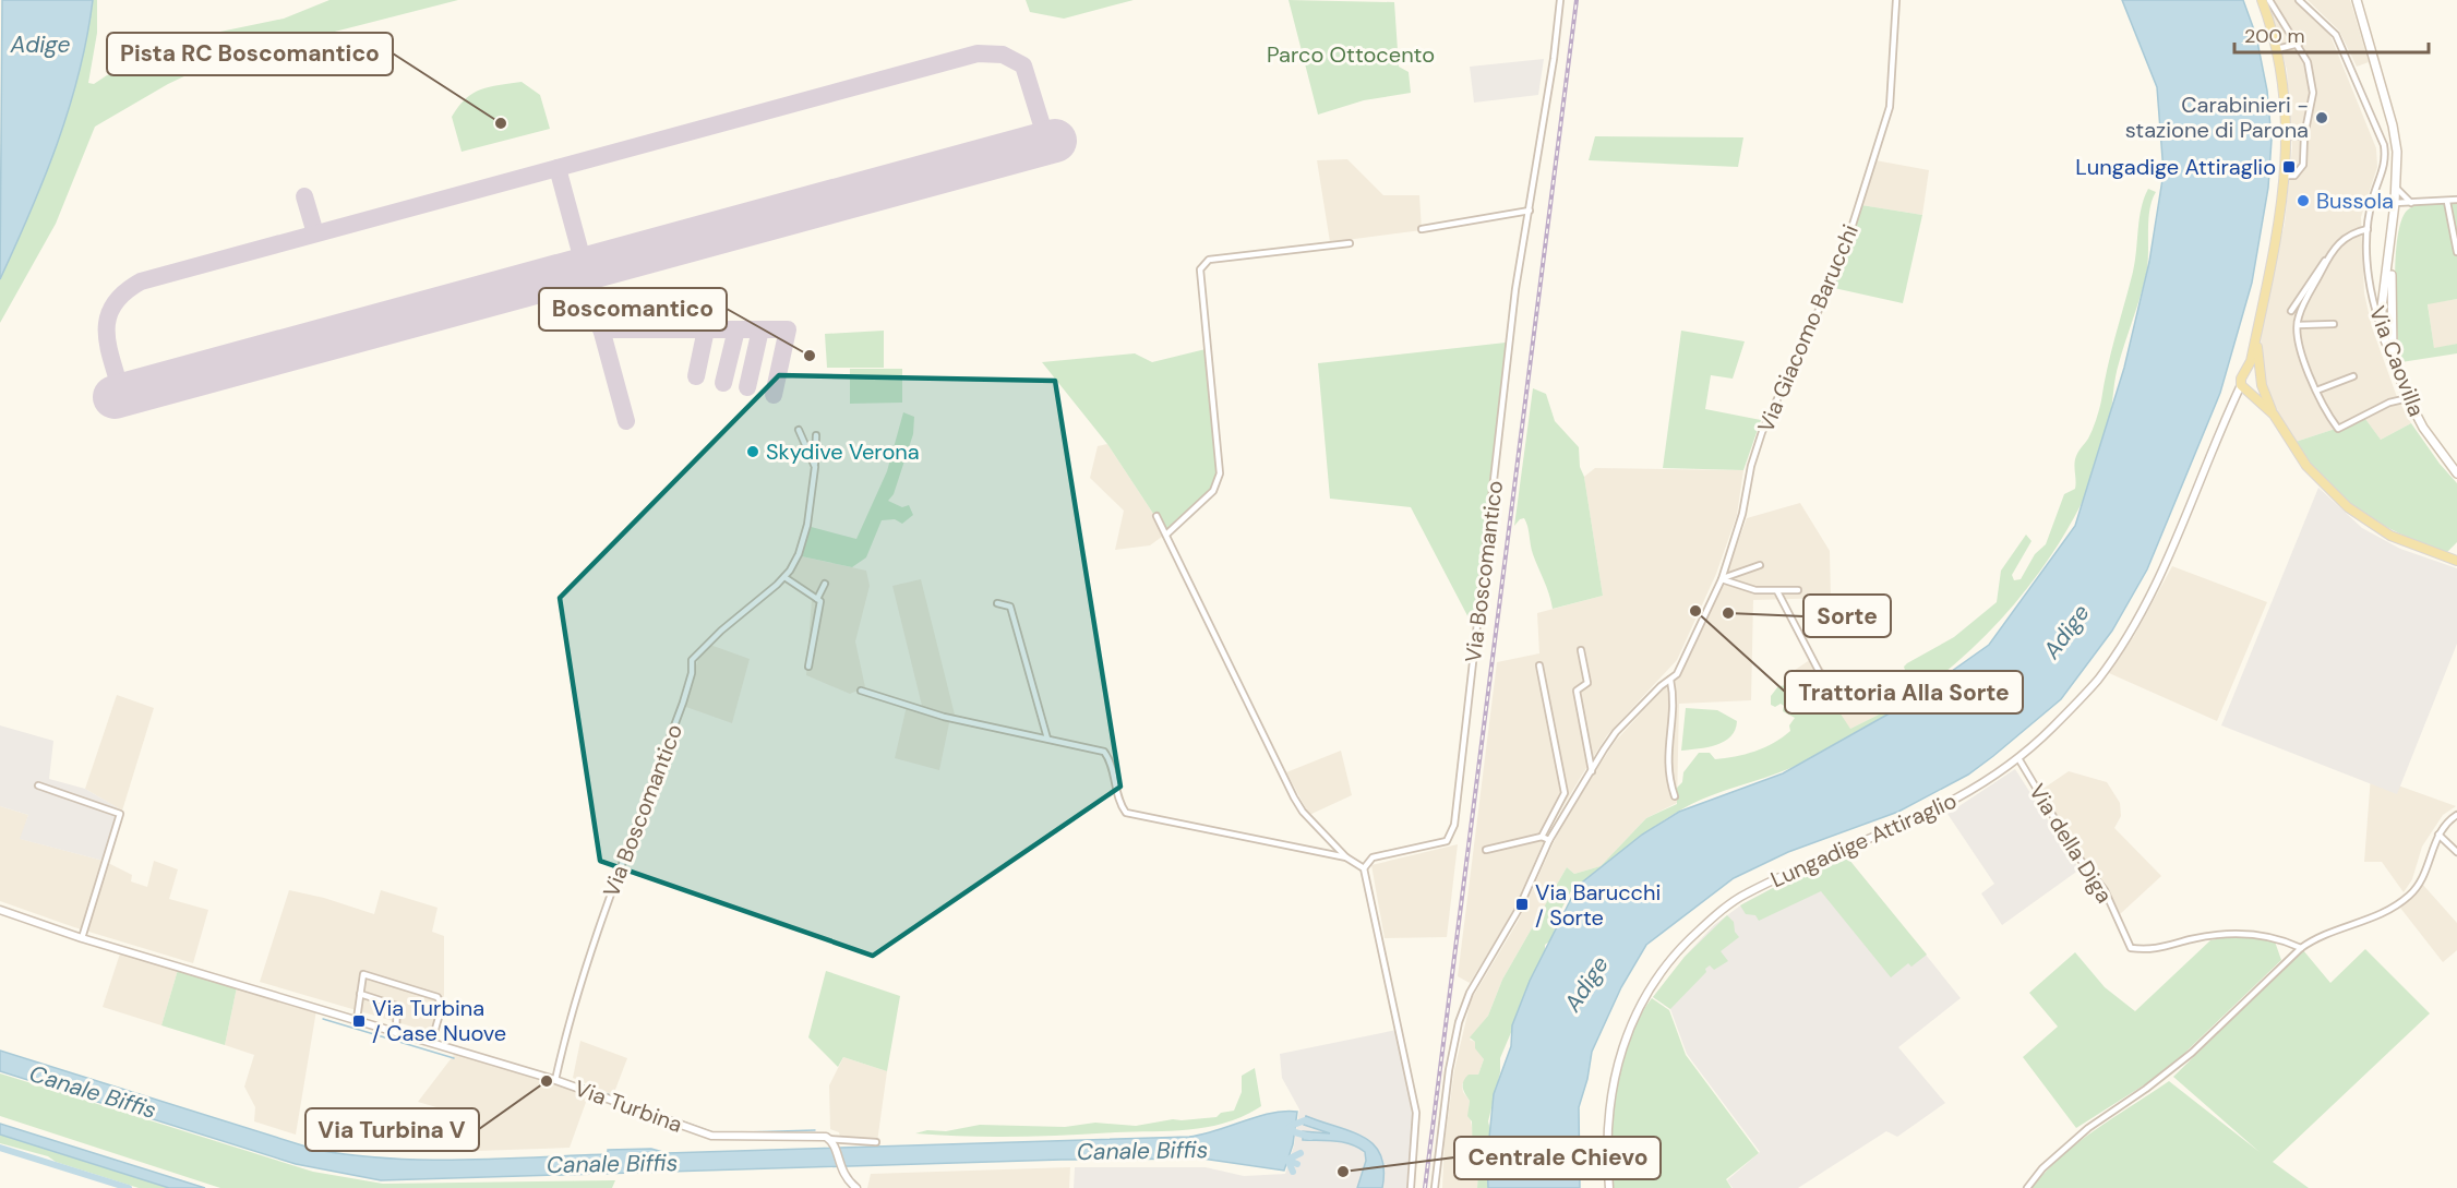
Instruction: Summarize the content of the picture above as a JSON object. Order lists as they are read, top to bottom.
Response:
{
  "streets": {
    "main road": ["Via Caovilla", "Lungadige Attiraglio"],
    "street": [
      "Via Giacomo Barucchi",
      "Via Boscomantico",
      "Via della Diga",
      "Via Turbina"
    ]
  },
  "crossings": [
    ["Via Boscomantico", "Via Turbina"],
    ["Lungadige Attiraglio", "Via della Diga"]
  ],
  "water": ["Adige", "Canale Biffis"],
  "parks": ["Parco Ottocento"],
  "places": {
    "other": [
      "Carabinieri - stazione di Parona",
      "Pista RC Boscomantico",
      "Bussola",
      "Boscomantico",
      "Skydive Verona",
      "Trattoria Alla Sorte",
      "Sorte",
      "Via Turbina V",
      "Centrale Chievo"
    ],
    "transit": ["Lungadige Attiraglio", "Via Barucchi / Sorte", "Via Turbina / Case Nuove"]
  },
  "scale_bar": "200 m"
}
